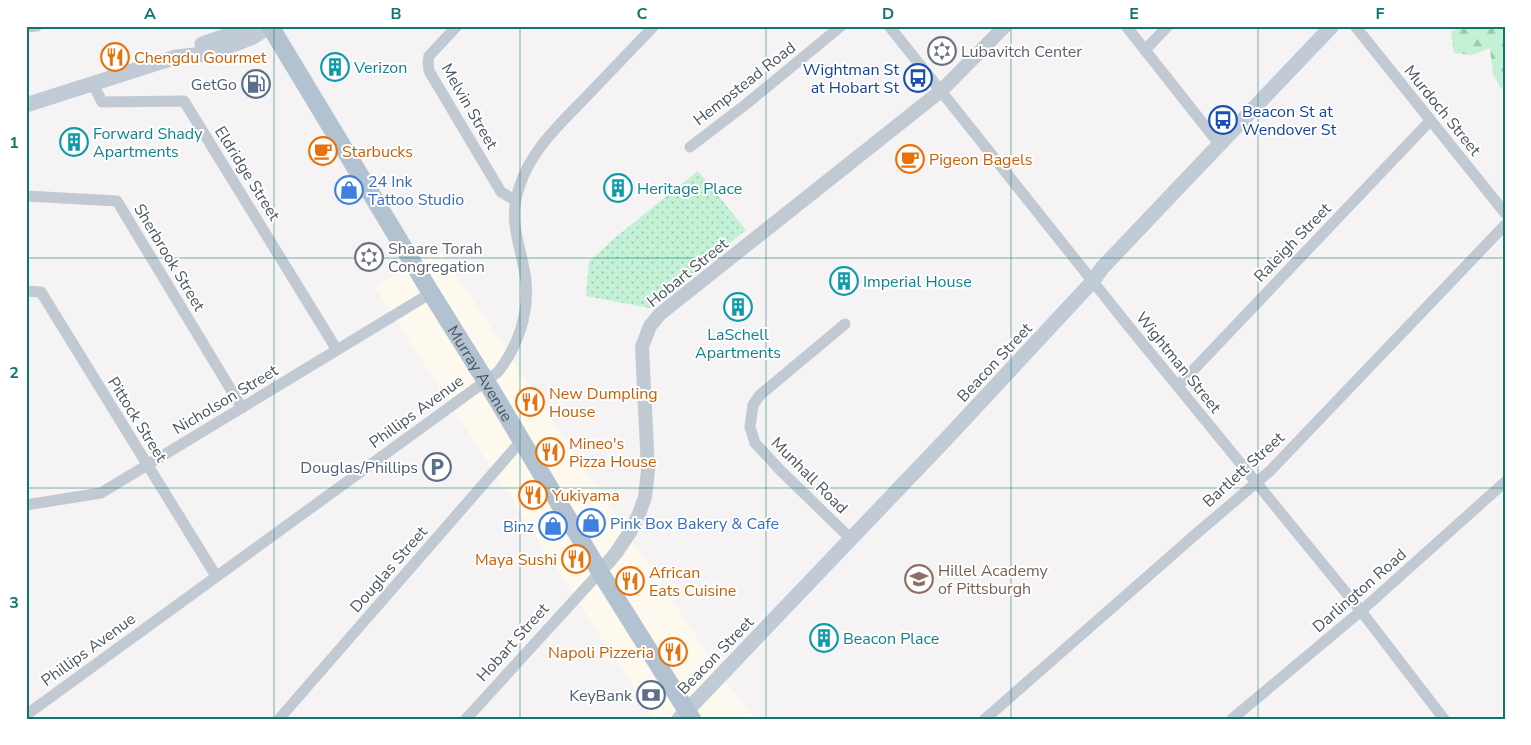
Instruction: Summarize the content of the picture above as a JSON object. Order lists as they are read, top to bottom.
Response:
{
  "streets": {
    "main road": ["Beacon Street", "Murray Avenue"],
    "street": [
      "Hempstead Road",
      "Melvin Street",
      "Murdoch Street",
      "Eldridge Street",
      "Raleigh Street",
      "Sherbrook Street",
      "Hobart Street",
      "Wightman Street",
      "Nicholson Street",
      "Phillips Avenue",
      "Pittock Street",
      "Bartlett Street",
      "Munhall Road",
      "Douglas Street",
      "Darlington Road"
    ]
  },
  "crossings": [
    ["Melvin Street", "Phillips Avenue"],
    ["Murdoch Street", "Raleigh Street"],
    ["Eldridge Street", "Nicholson Street"],
    ["Raleigh Street", "Wightman Street"],
    ["Sherbrook Street", "Nicholson Street"],
    ["Hobart Street", "Wightman Street"],
    ["Hobart Street", "Murray Avenue"],
    ["Beacon Street", "Wightman Street"],
    ["Beacon Street", "Murray Avenue"],
    ["Beacon Street", "Munhall Road"],
    ["Wightman Street", "Bartlett Street"],
    ["Wightman Street", "Darlington Road"],
    ["Murray Avenue", "Nicholson Street"],
    ["Murray Avenue", "Phillips Avenue"],
    ["Murray Avenue", "Douglas Street"],
    ["Nicholson Street", "Pittock Street"],
    ["Phillips Avenue", "Pittock Street"]
  ],
  "places": {
    "synagogue": ["Lubavitch Center", "Shaare Torah Congregation"],
    "restaurant": [
      "Chengdu Gourmet",
      "New Dumpling House",
      "Mineo's Pizza House",
      "Yukiyama",
      "Maya Sushi",
      "African Eats Cuisine",
      "Napoli Pizzeria"
    ],
    "building": [
      "Verizon",
      "Forward Shady Apartments",
      "Heritage Place",
      "Imperial House",
      "LaSchell Apartments",
      "Beacon Place"
    ],
    "bus stop": ["Wightman St at Hobart St", "Beacon St at Wendover St"],
    "fuel station": ["GetGo"],
    "cafe": ["Starbucks", "Pigeon Bagels"],
    "shop": ["24 Ink Tattoo Studio", "Pink Box Bakery & Cafe", "Binz"],
    "parking": ["Douglas/Phillips"],
    "school or university": ["Hillel Academy of Pittsburgh"],
    "bank": ["KeyBank"]
  },
  "grid": {
    "columns": [
      "A",
      "B",
      "C",
      "D",
      "E",
      "F"
    ],
    "rows": ["1", "2", "3"]
  }
}
